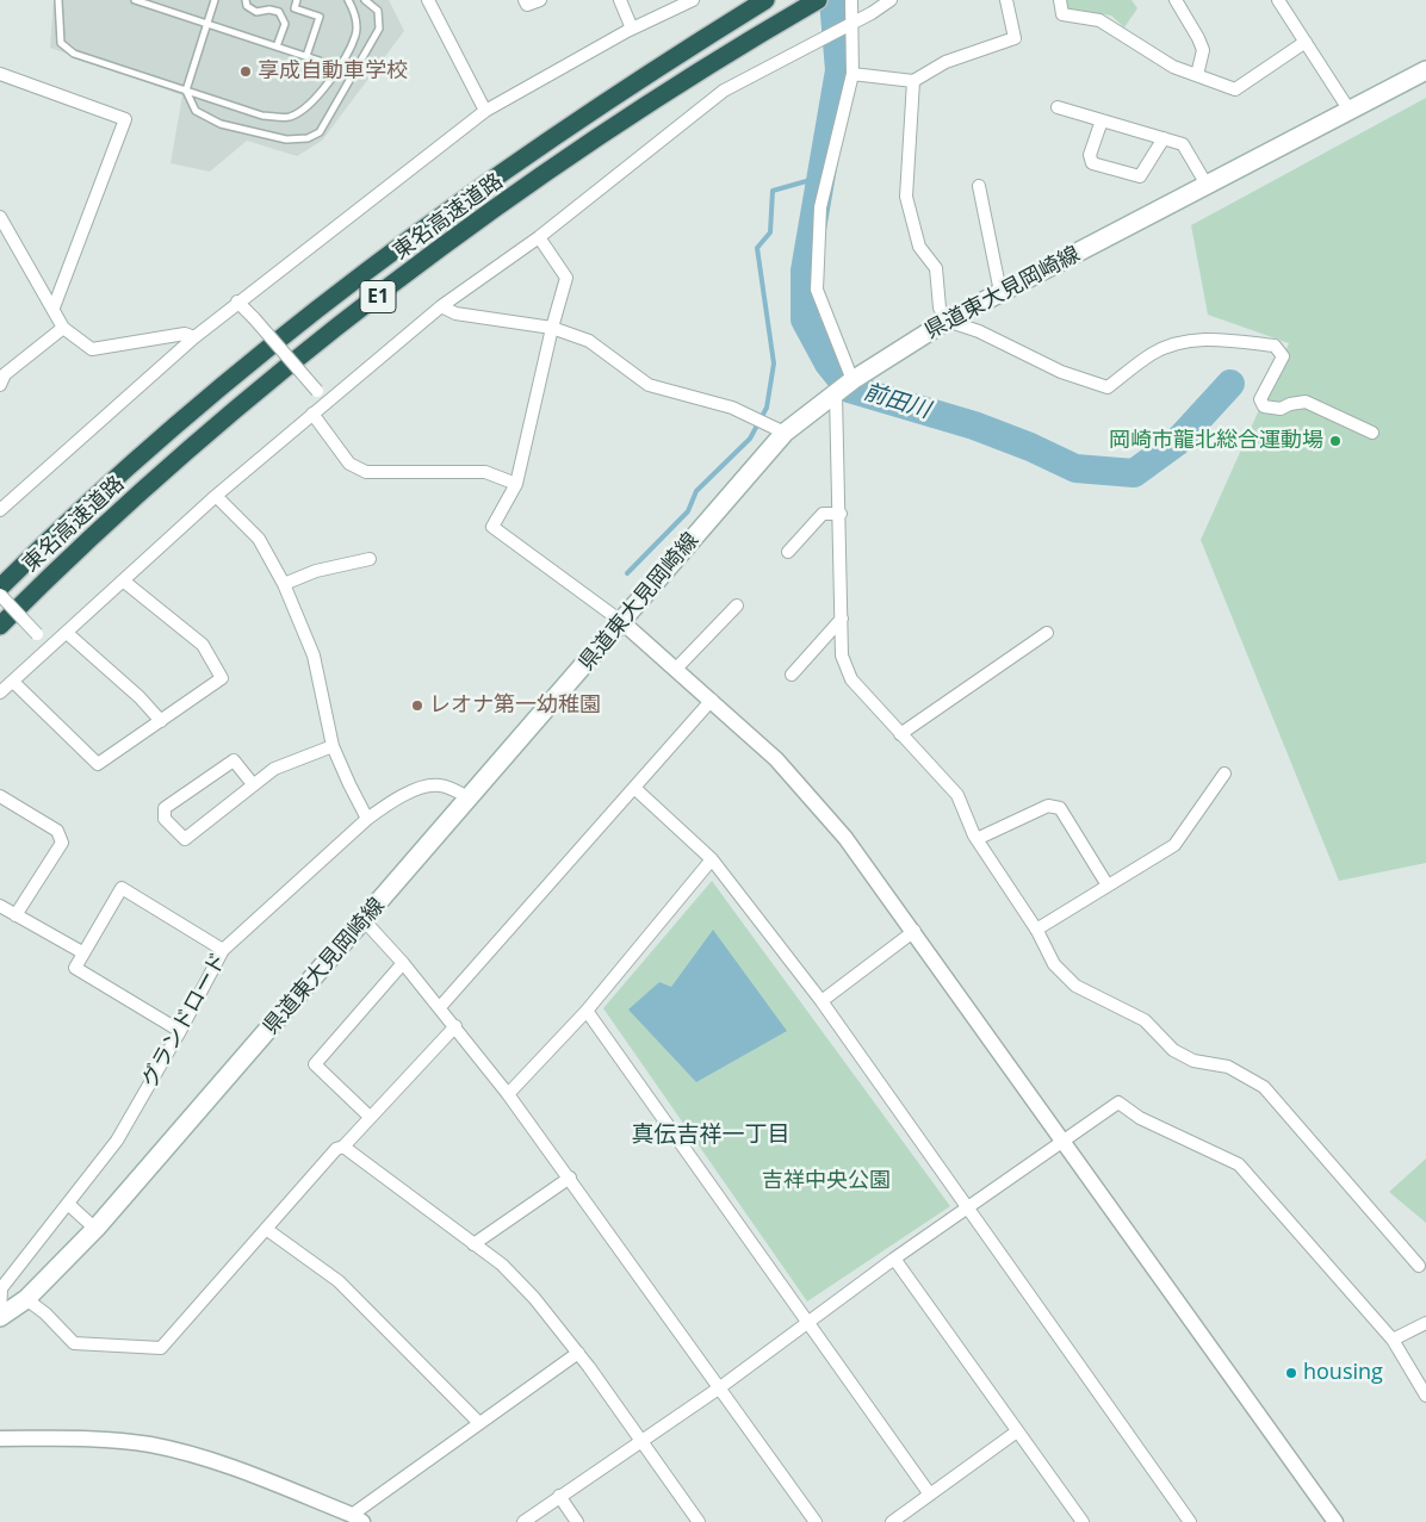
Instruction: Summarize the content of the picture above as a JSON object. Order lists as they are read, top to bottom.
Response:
{
  "streets": {
    "highway": ["東名高速道路", "E1"],
    "main road": ["県道東大見岡崎線"],
    "street": ["グランドロード"]
  },
  "crossings": [
    ["県道東大見岡崎線", "グランドロード"]
  ],
  "districts": ["真伝吉祥一丁目"],
  "water": ["前田川"],
  "parks": ["吉祥中央公園"],
  "places": [
    "享成自動車学校",
    "岡崎市龍北総合運動場",
    "レオナ第一幼稚園",
    "housing"
  ]
}
